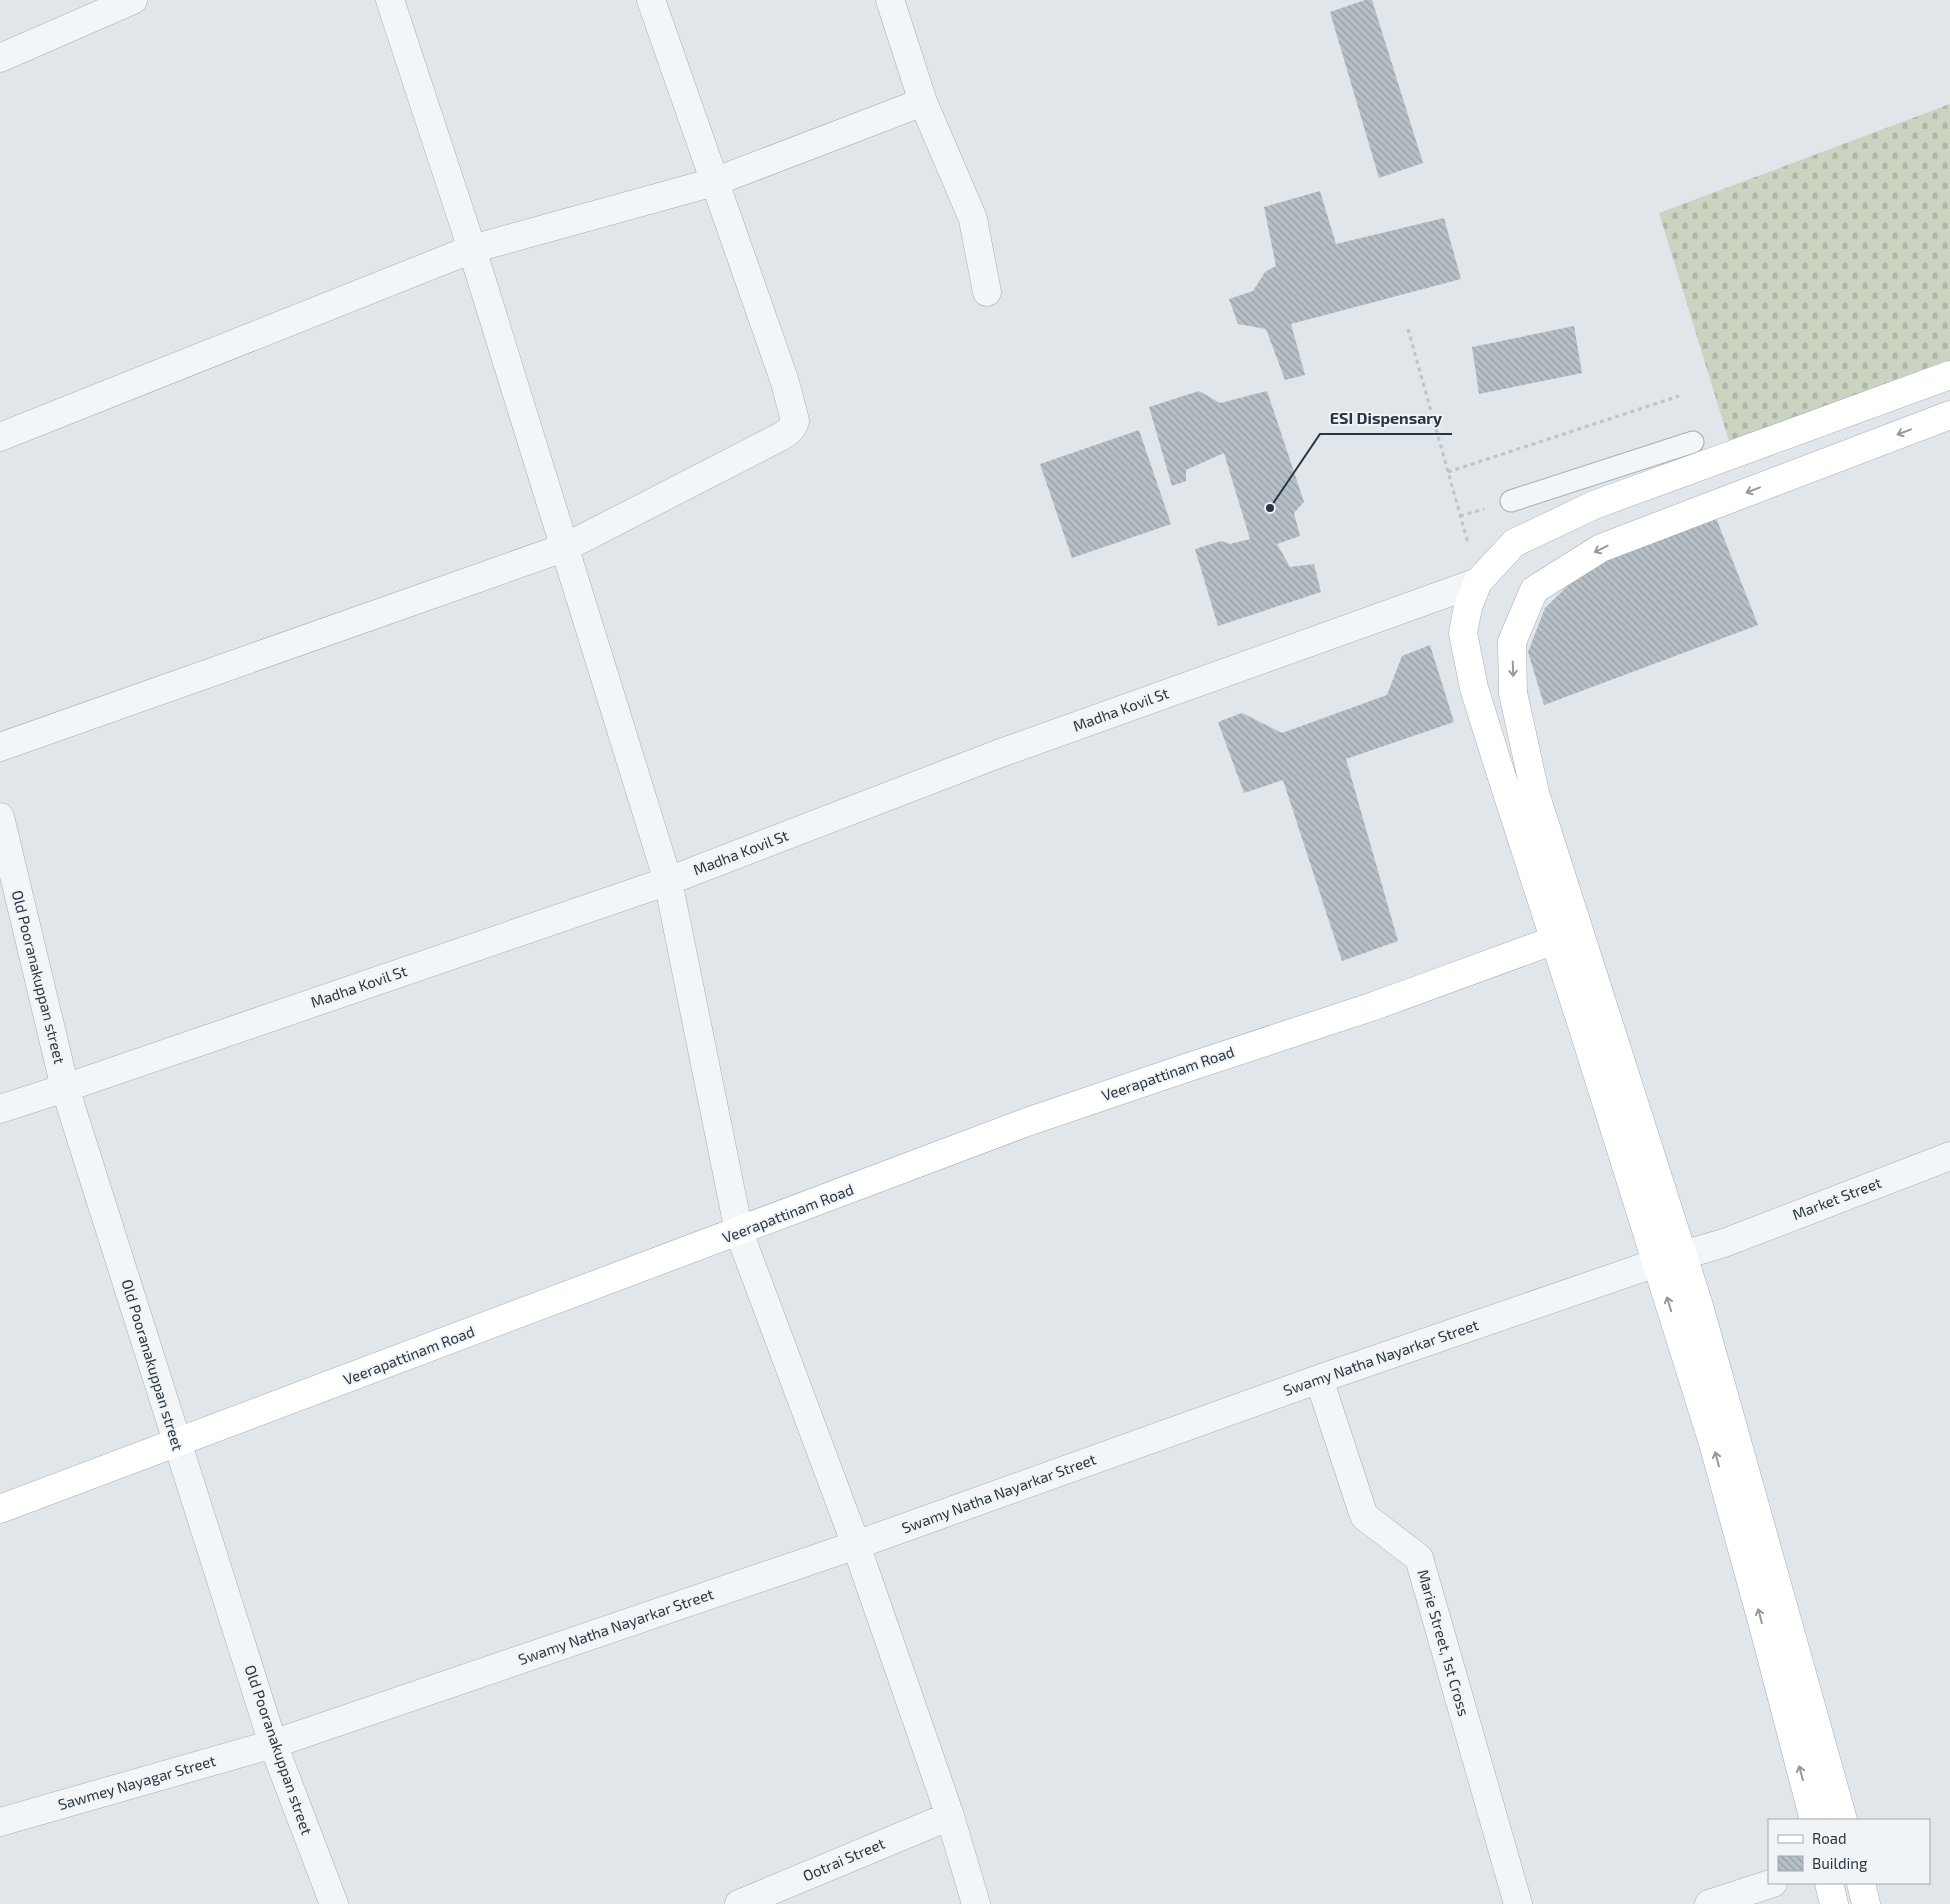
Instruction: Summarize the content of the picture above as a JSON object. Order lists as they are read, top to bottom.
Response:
{
  "streets": {
    "street": [
      "Madha Kovil St",
      "Old Pooranakuppan street",
      "Veerapattinam Road",
      "Market Street",
      "Swamy Natha Nayarkar Street",
      "Marie Street, 1st Cross",
      "Sawmey Nayagar Street",
      "Ootrai Street"
    ]
  },
  "crossings": [
    ["Madha Kovil St", "Old Pooranakuppan street"],
    ["Old Pooranakuppan street", "Veerapattinam Road"],
    ["Old Pooranakuppan street", "Swamy Natha Nayarkar Street"],
    ["Old Pooranakuppan street", "Sawmey Nayagar Street"],
    ["Market Street", "Swamy Natha Nayarkar Street"],
    ["Swamy Natha Nayarkar Street", "Marie Street, 1st Cross"],
    ["Swamy Natha Nayarkar Street", "Sawmey Nayagar Street"]
  ],
  "places": ["ESI Dispensary"],
  "legend": ["Road", "Building"]
}
